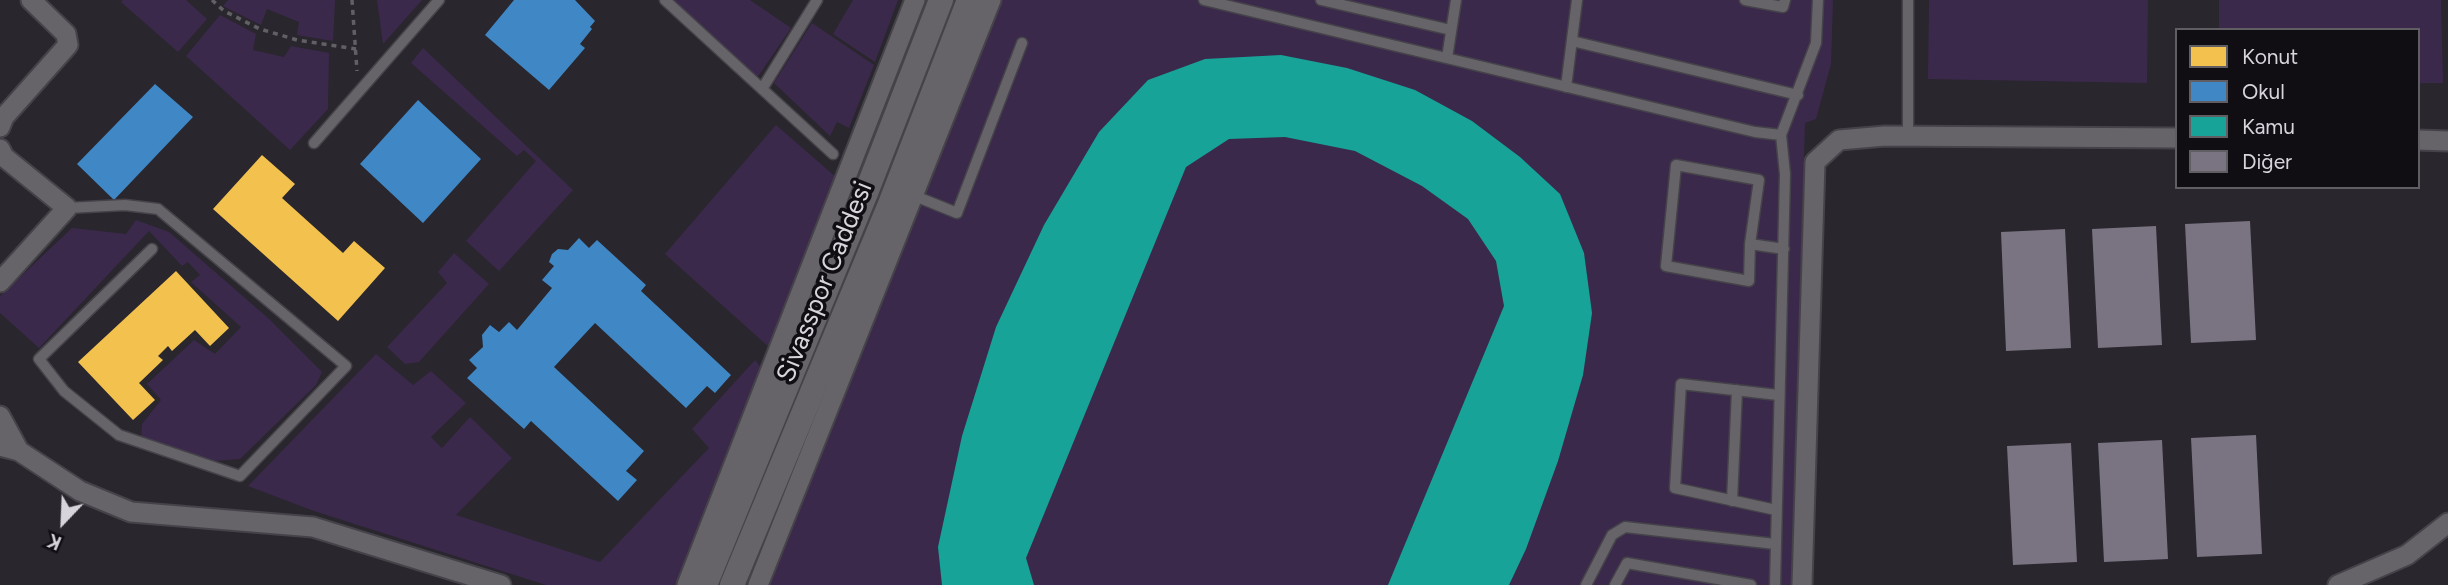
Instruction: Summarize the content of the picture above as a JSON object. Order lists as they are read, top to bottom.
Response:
{
  "streets": {
    "street": ["Sivasspor Caddesi"]
  },
  "legend": [
    "Konut",
    "Okul",
    "Kamu",
    "Diğer"
  ],
  "north": "bottom left"
}
